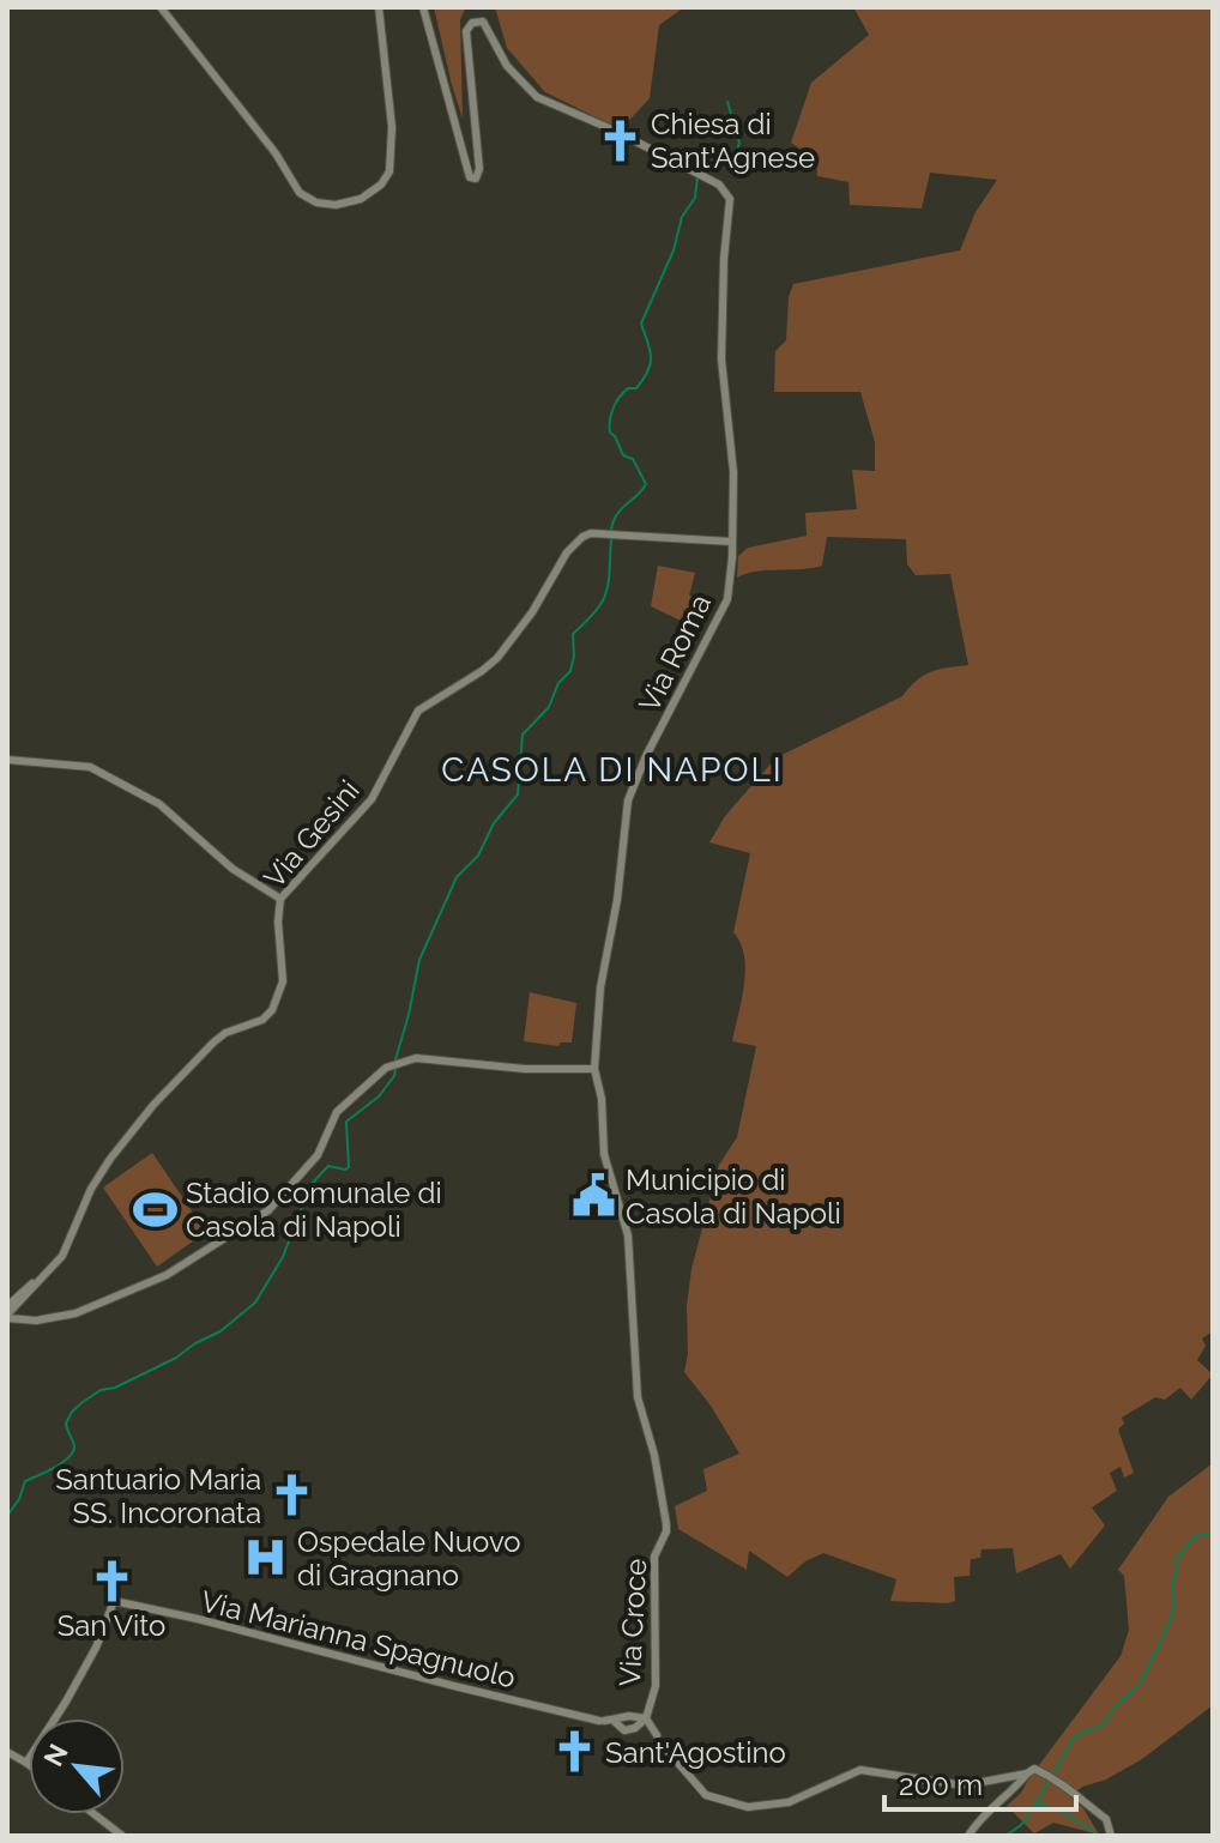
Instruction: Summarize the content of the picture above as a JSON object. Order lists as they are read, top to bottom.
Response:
{
  "streets": {
    "street": [
      "Via Roma",
      "Via Gesini",
      "Via Croce",
      "Via Marianna Spagnuolo"
    ]
  },
  "crossings": [
    ["Via Roma", "Via Gesini"],
    ["Via Roma", "Via Croce"],
    ["Via Croce", "Via Marianna Spagnuolo"]
  ],
  "districts": ["CASOLA DI NAPOLI"],
  "places": {
    "church": [
      "Chiesa di Sant'Agnese",
      "Santuario Maria SS. Incoronata",
      "San Vito",
      "Sant'Agostino"
    ],
    "public building": ["Municipio di Casola di Napoli"],
    "sports": ["Stadio comunale di Casola di Napoli"],
    "hospital": ["Ospedale Nuovo di Gragnano"]
  },
  "scale_bar": "200 m",
  "north": "top left"
}
